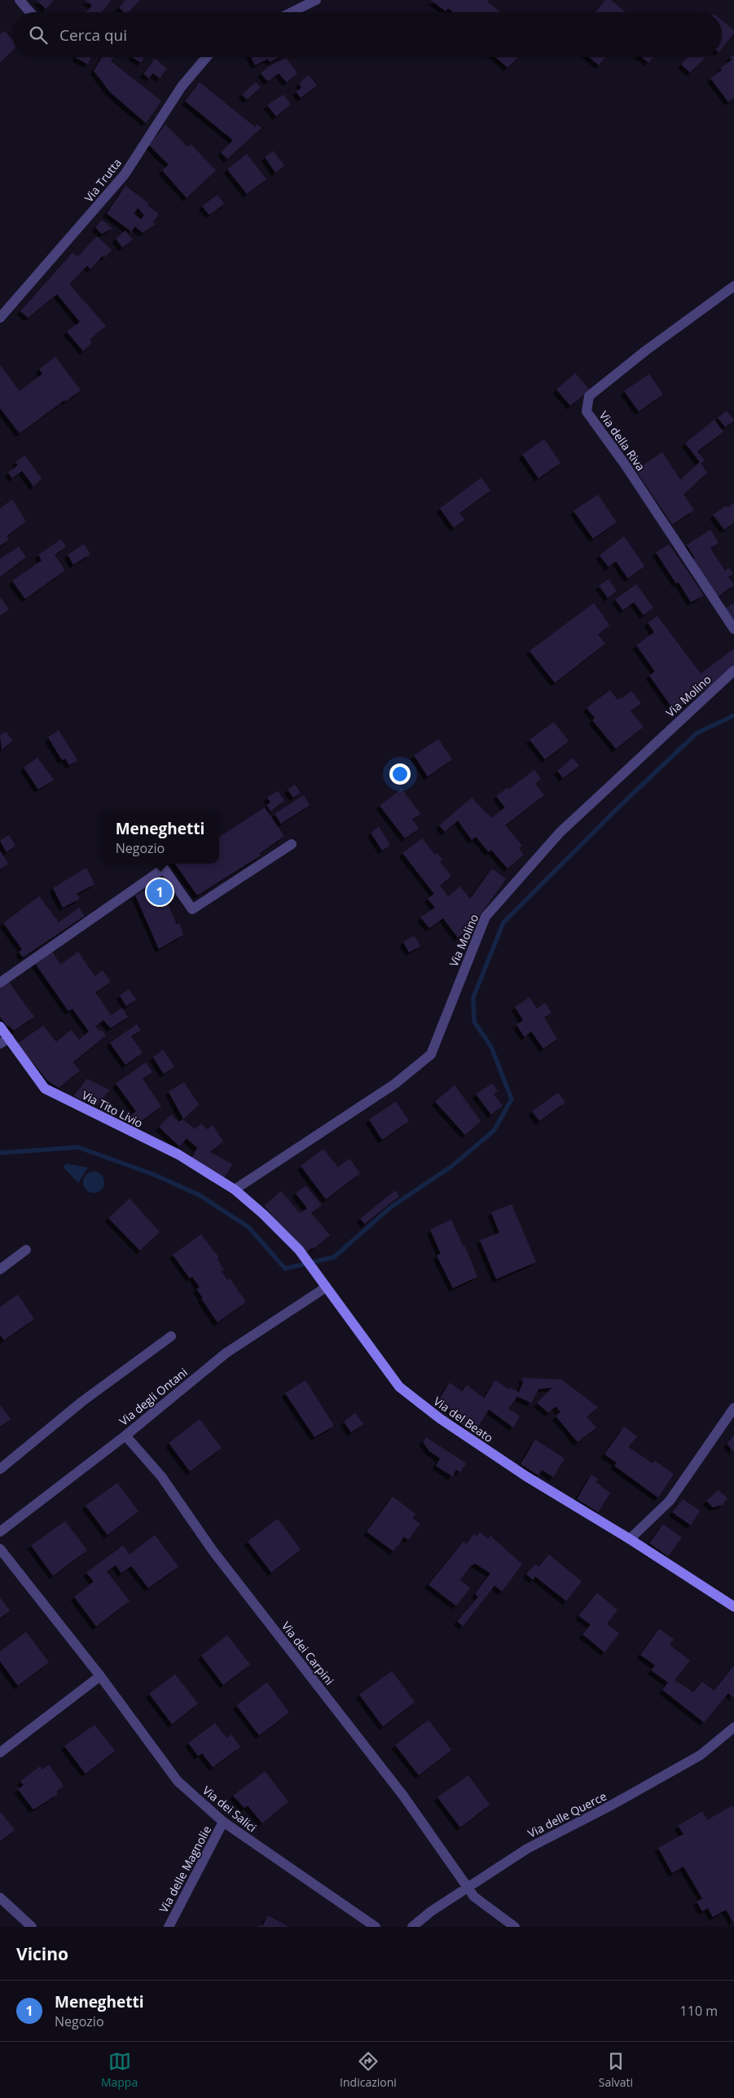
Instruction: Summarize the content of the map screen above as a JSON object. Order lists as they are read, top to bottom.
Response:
{
  "streets": {
    "street": [
      "Via Trutta",
      "Via della Riva",
      "Via Molino",
      "Via Tito Livio",
      "Via degli Ontani",
      "Via del Beato",
      "Via dei Carpini",
      "Via dei Salici",
      "Via delle Querce",
      "Via delle Magnolie"
    ]
  },
  "crossings": [
    ["Via Molino", "Via Tito Livio"],
    ["Via Molino", "Via del Beato"],
    ["Via Tito Livio", "Via del Beato"],
    ["Via degli Ontani", "Via del Beato"],
    ["Via degli Ontani", "Via dei Carpini"],
    ["Via dei Carpini", "Via delle Querce"],
    ["Via dei Salici", "Via delle Magnolie"]
  ],
  "page": {
    "search": "Cerca qui",
    "popup": ["Meneghetti", "Negozio"],
    "pins": "1",
    "heading": "Vicino",
    "list": [
      {
        "mark": "1",
        "name": "Meneghetti",
        "note": "Negozio",
        "value": "110 m"
      }
    ],
    "nav": ["Mappa", "Indicazioni", "Salvati"]
  }
}
